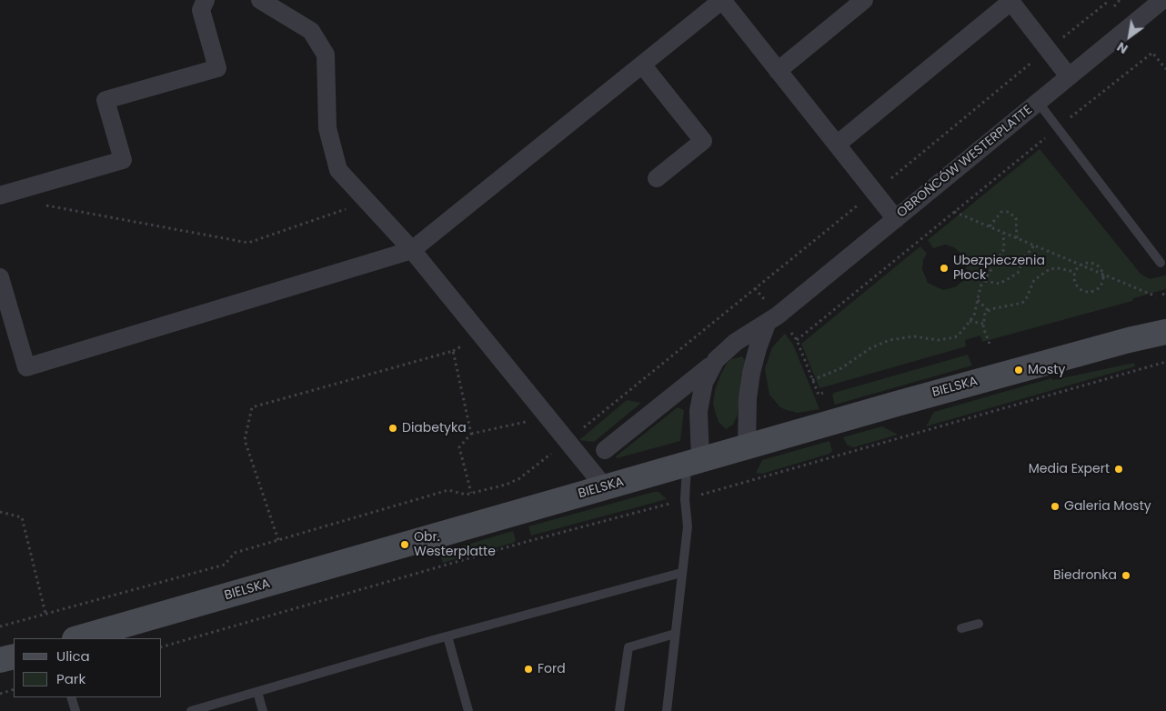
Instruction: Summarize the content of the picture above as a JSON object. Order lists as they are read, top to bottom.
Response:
{
  "streets": {
    "main road": ["BIELSKA"],
    "street": ["OBROŃCÓW WESTERPLATTE"]
  },
  "crossings": [
    ["OBROŃCÓW WESTERPLATTE", "BIELSKA"]
  ],
  "places": [
    "Ubezpieczenia Płock",
    "Mosty",
    "Diabetyka",
    "Media Expert",
    "Galeria Mosty",
    "Obr. Westerplatte",
    "Biedronka",
    "Ford"
  ],
  "legend": ["Ulica", "Park"],
  "north": "bottom left"
}
